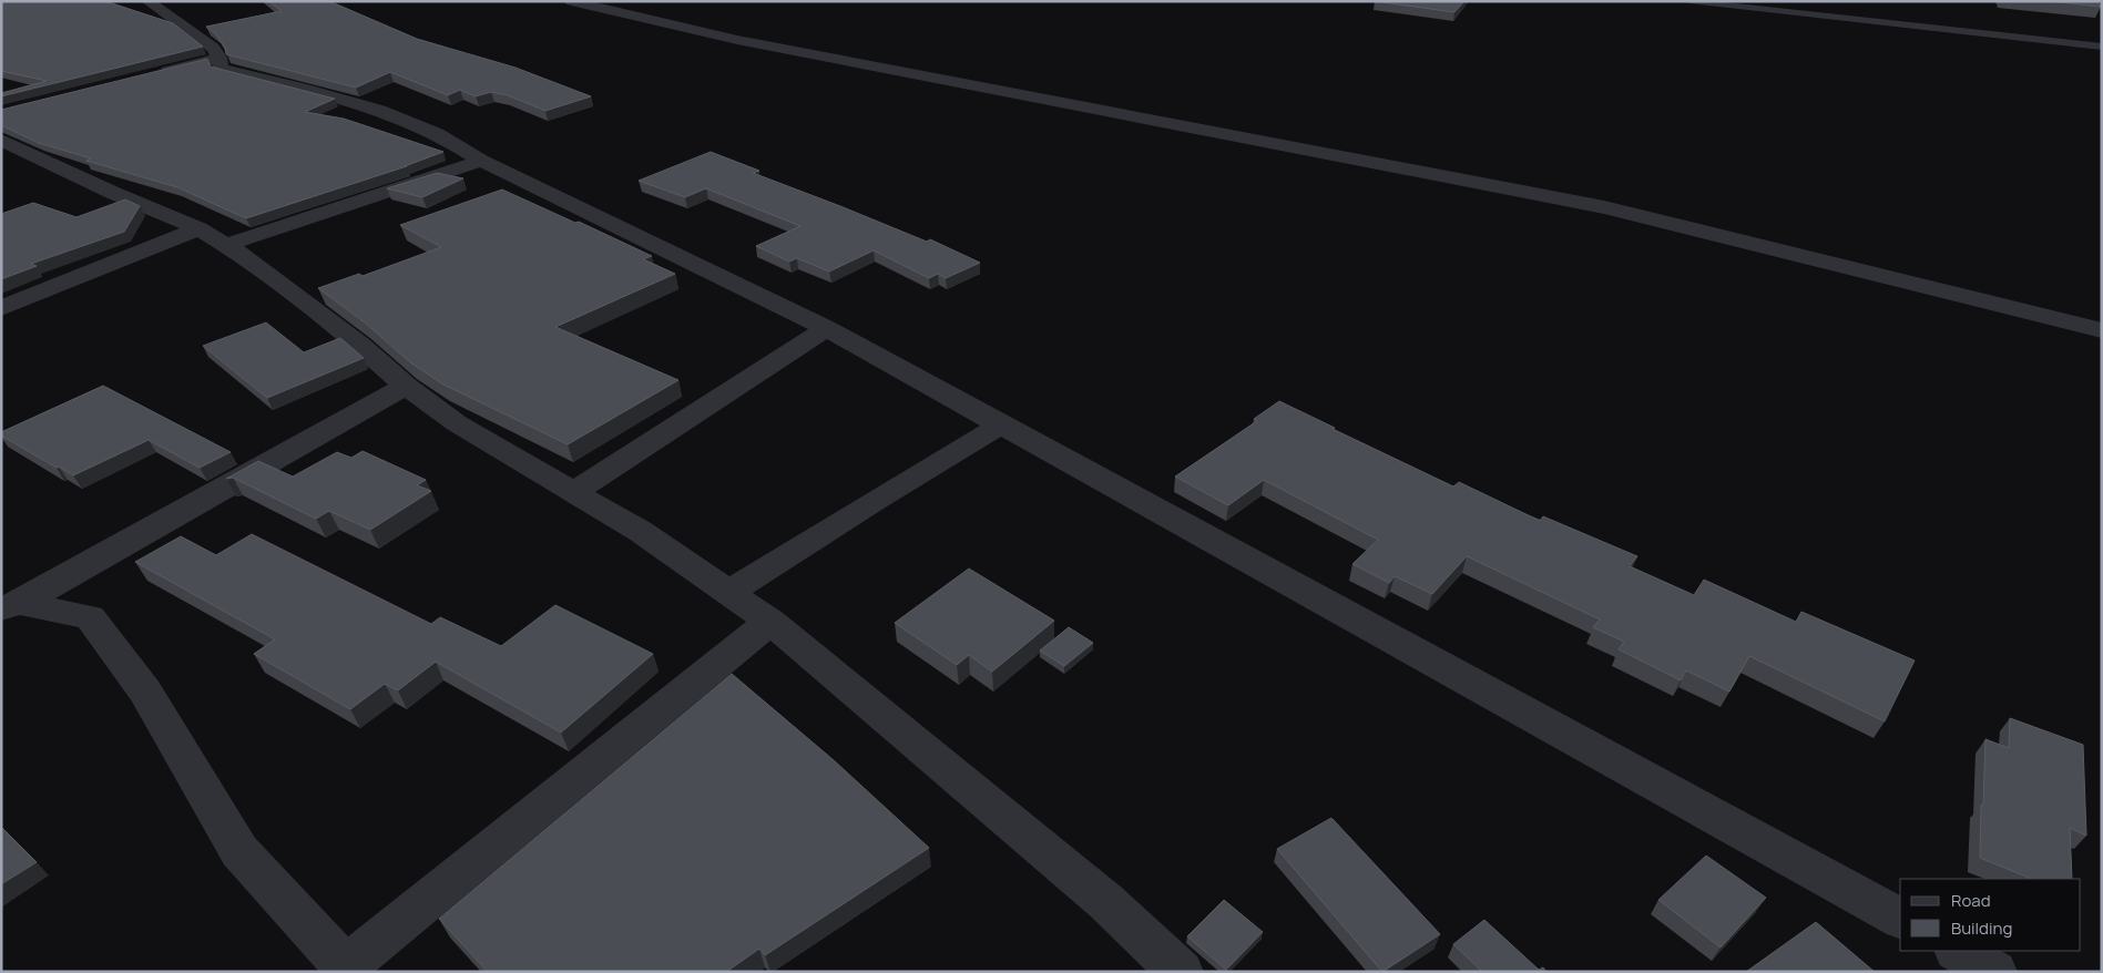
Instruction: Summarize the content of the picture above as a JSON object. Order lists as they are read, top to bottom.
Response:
{
  "legend": ["Road", "Building"]
}
